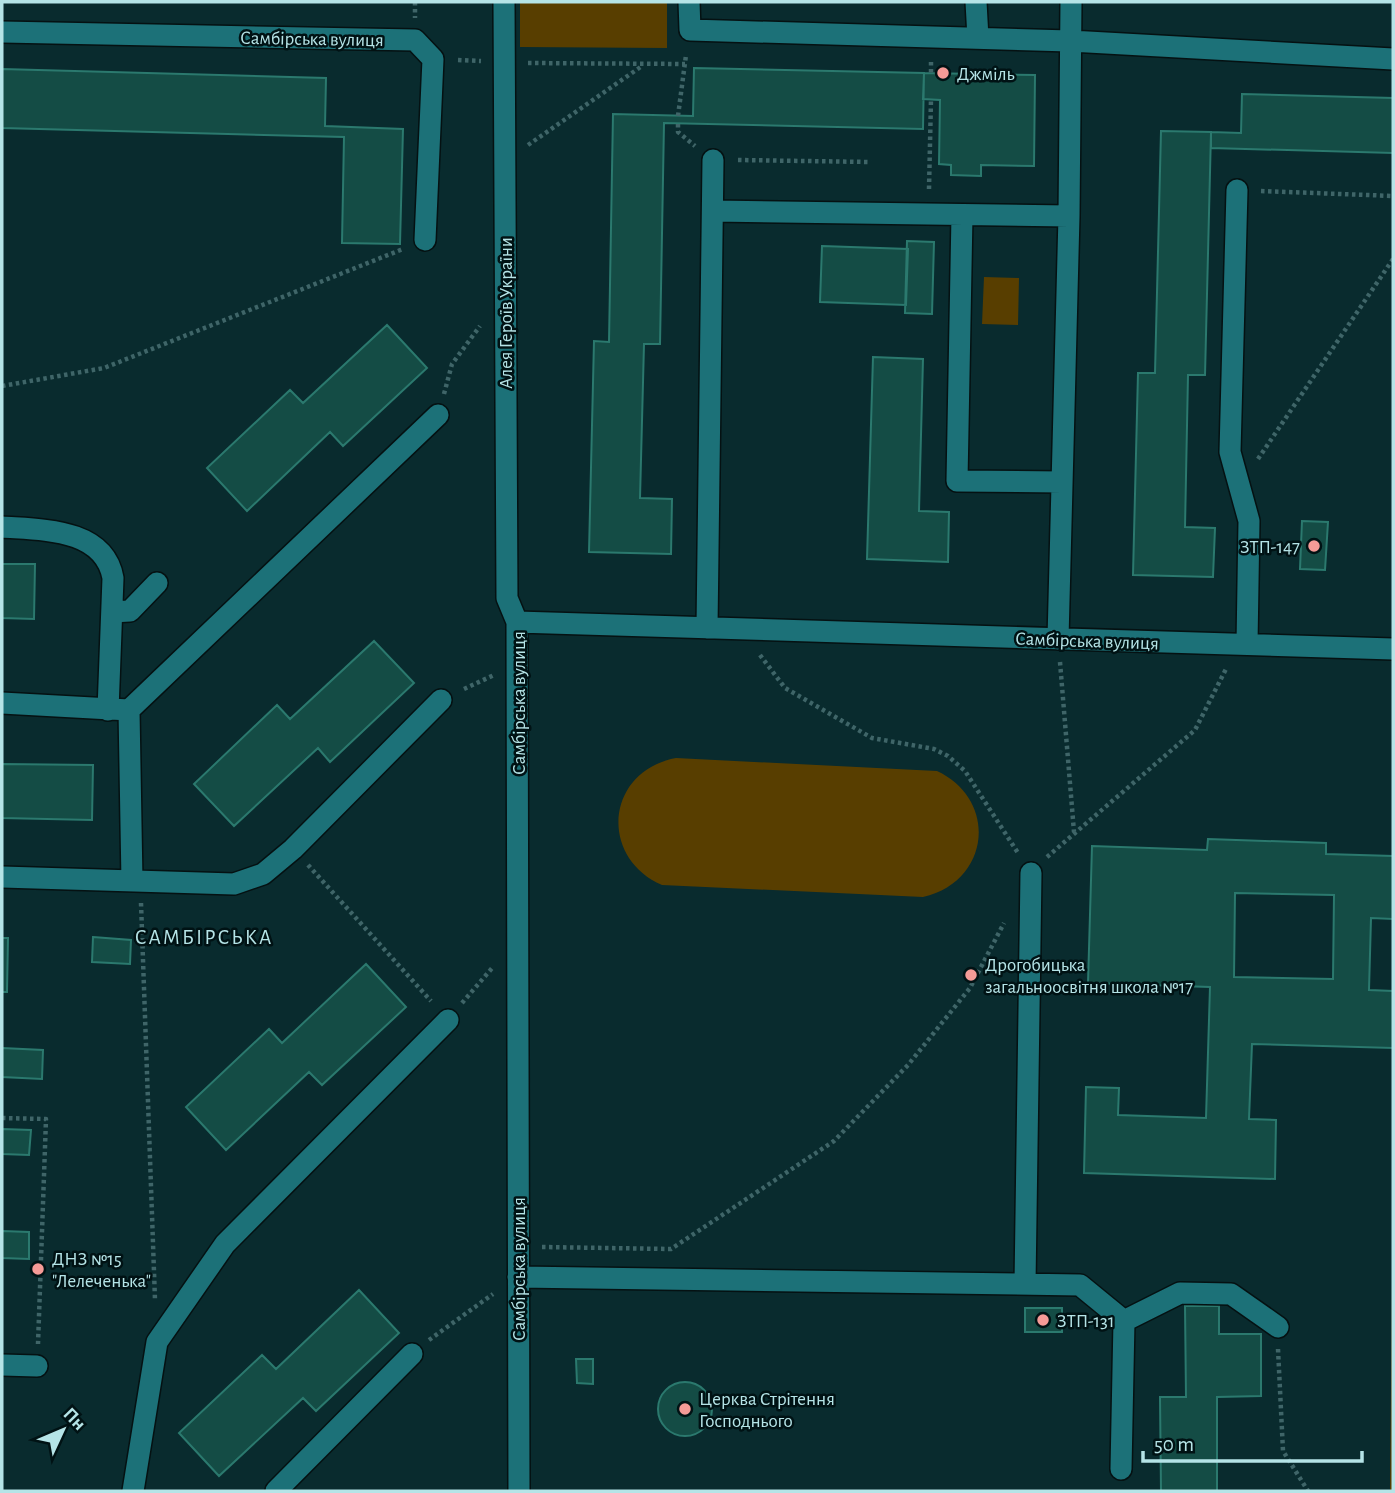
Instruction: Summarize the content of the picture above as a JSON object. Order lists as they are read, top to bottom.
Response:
{
  "streets": {
    "street": ["Самбірська вулиця", "Алея Героїв України"]
  },
  "crossings": [
    ["Самбірська вулиця", "Алея Героїв України"]
  ],
  "districts": ["САМБІРСЬКА"],
  "places": [
    "Джміль",
    "ЗТП-147",
    "Дрогобицька загальноосвітня школа №17",
    "ДНЗ №15 \"Лелеченька\"",
    "ЗТП-131",
    "Церква Стрітення Господнього"
  ],
  "scale_bar": "50 m",
  "north": "top right"
}
